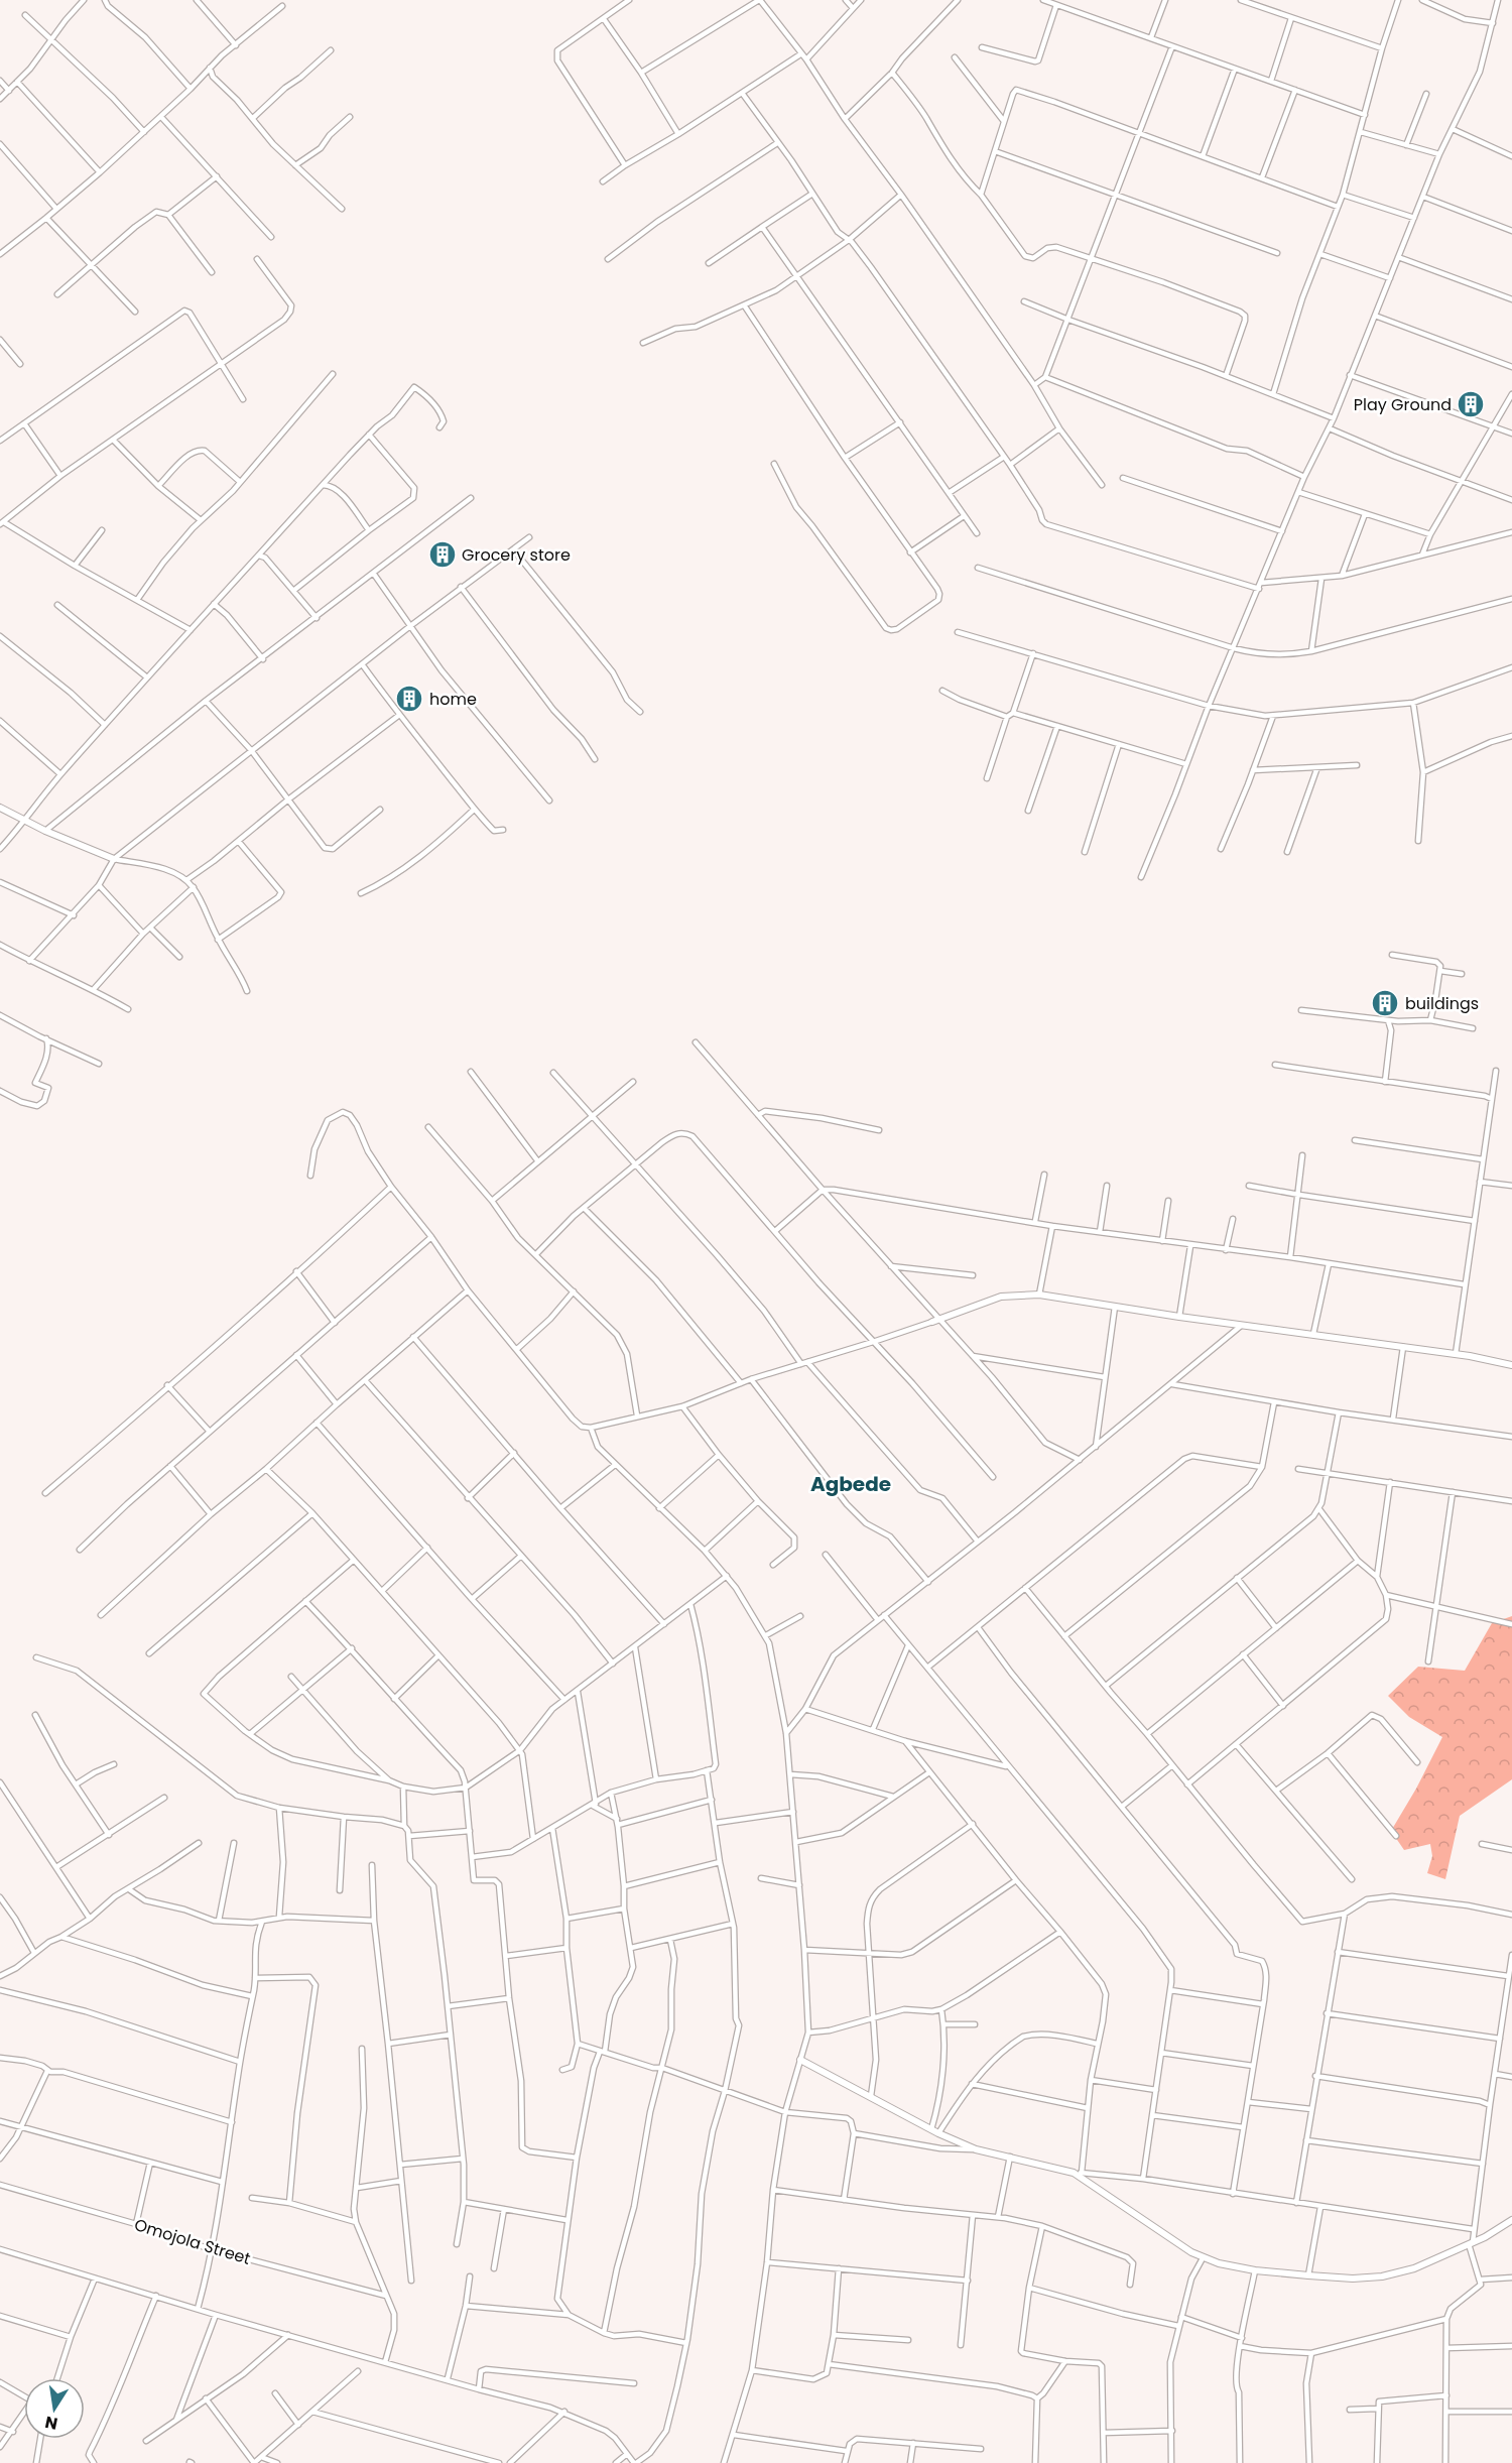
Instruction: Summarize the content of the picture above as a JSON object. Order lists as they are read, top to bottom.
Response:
{
  "streets": {
    "street": ["Omojola Street"]
  },
  "districts": ["Agbede"],
  "places": {
    "building": [
      "Play Ground",
      "Grocery store",
      "home",
      "buildings"
    ]
  },
  "north": "bottom"
}
